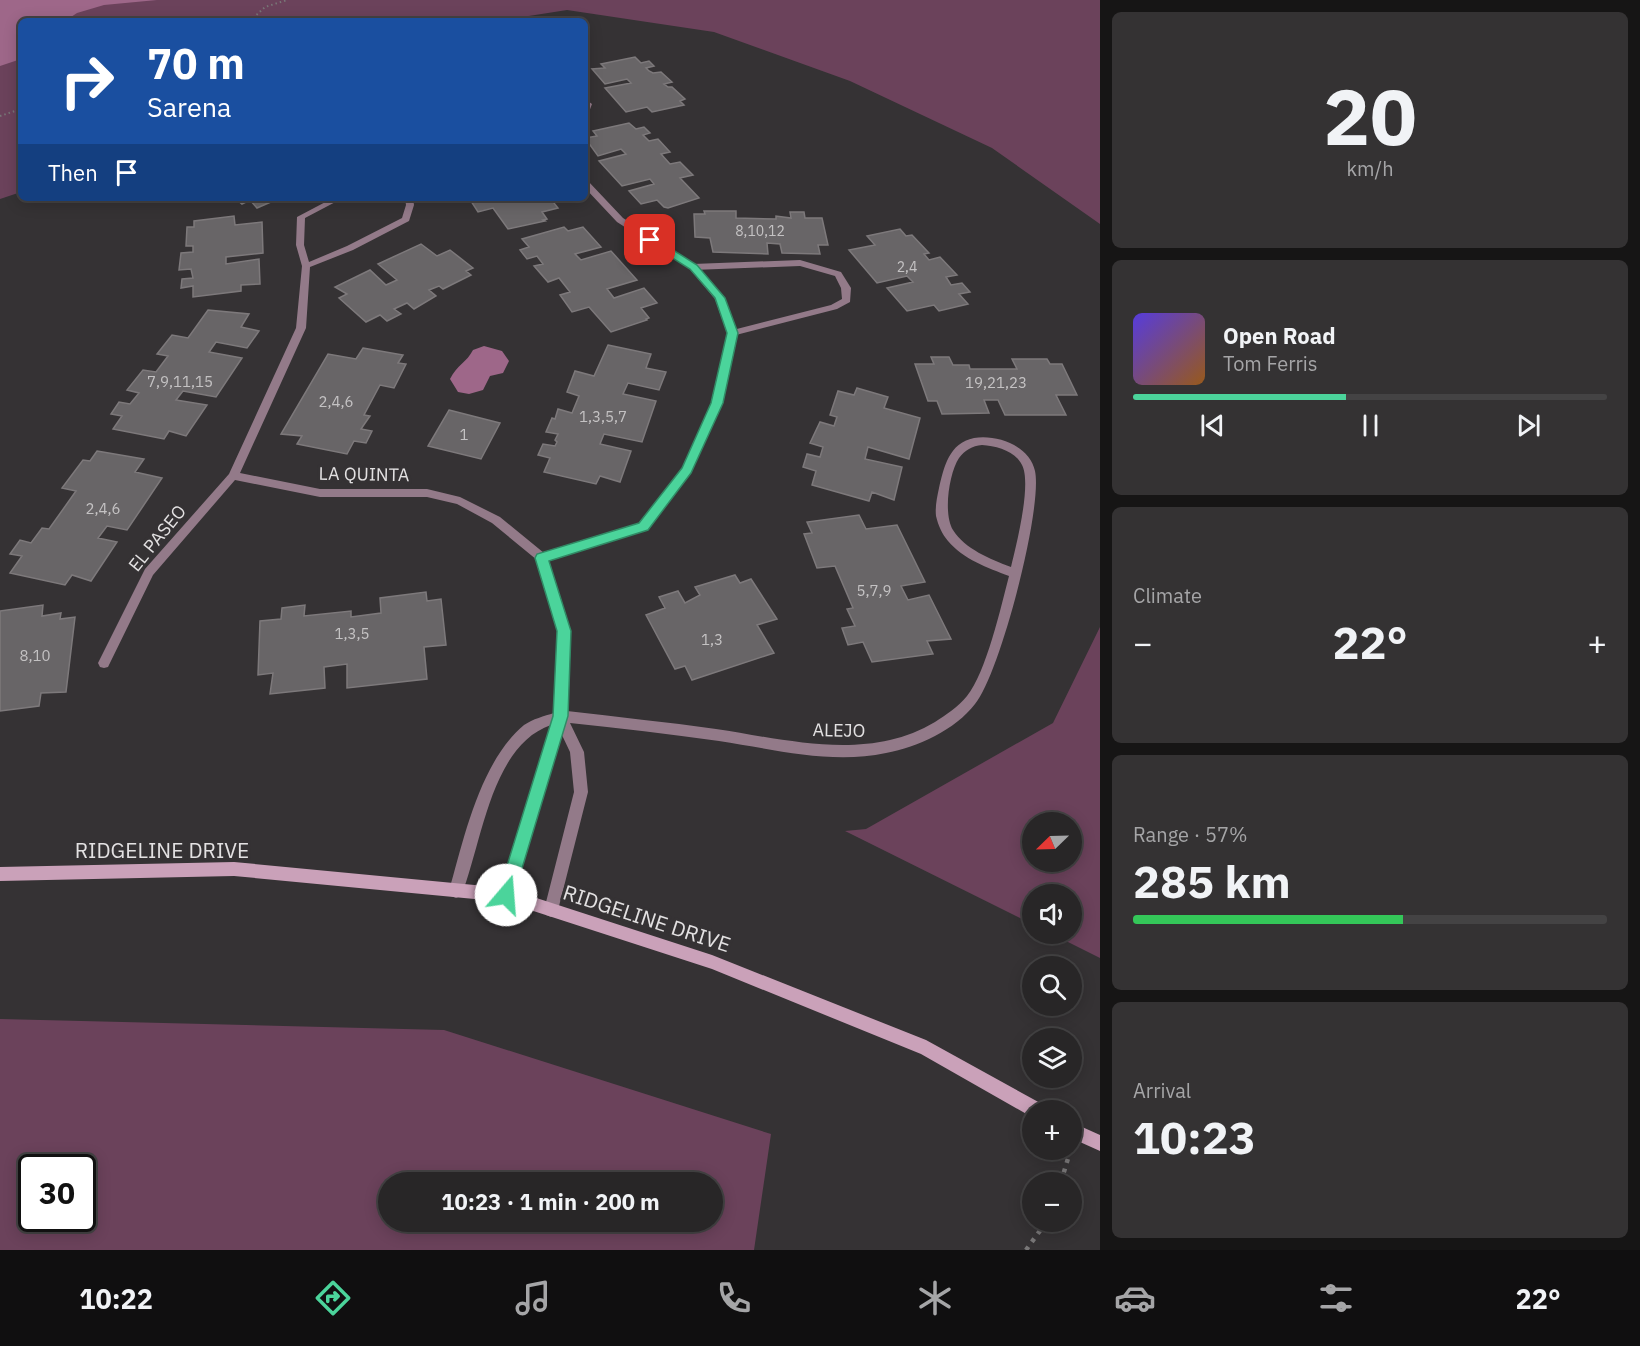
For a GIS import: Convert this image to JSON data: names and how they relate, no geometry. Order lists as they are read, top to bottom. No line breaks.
{"streets":{"street":["LA QUINTA","EL PASEO","ALEJO","RIDGELINE DRIVE"]},"crossings":[["LA QUINTA","EL PASEO"]],"house_numbers":["8,10,12","2,4","7,9,11,15","19,21,23","2,4,6","1,3,5,7","1","2,4,6","5,7,9","1,3,5","1,3","8,10"],"north":"bottom left","page":{"tile":[["20","km/h"],"Climate",["Range · 57%","285 km"],["Arrival","10:23"]],"turn":["70 m","Sarena"],"then":"Then","song":["Open Road","Tom Ferris"],"heat":["−","22°","+"],"map_buttons":["+","−"],"limit":"30","trip":"10:23 · 1 min · 200 m","tabs":["10:22","22°"]}}
